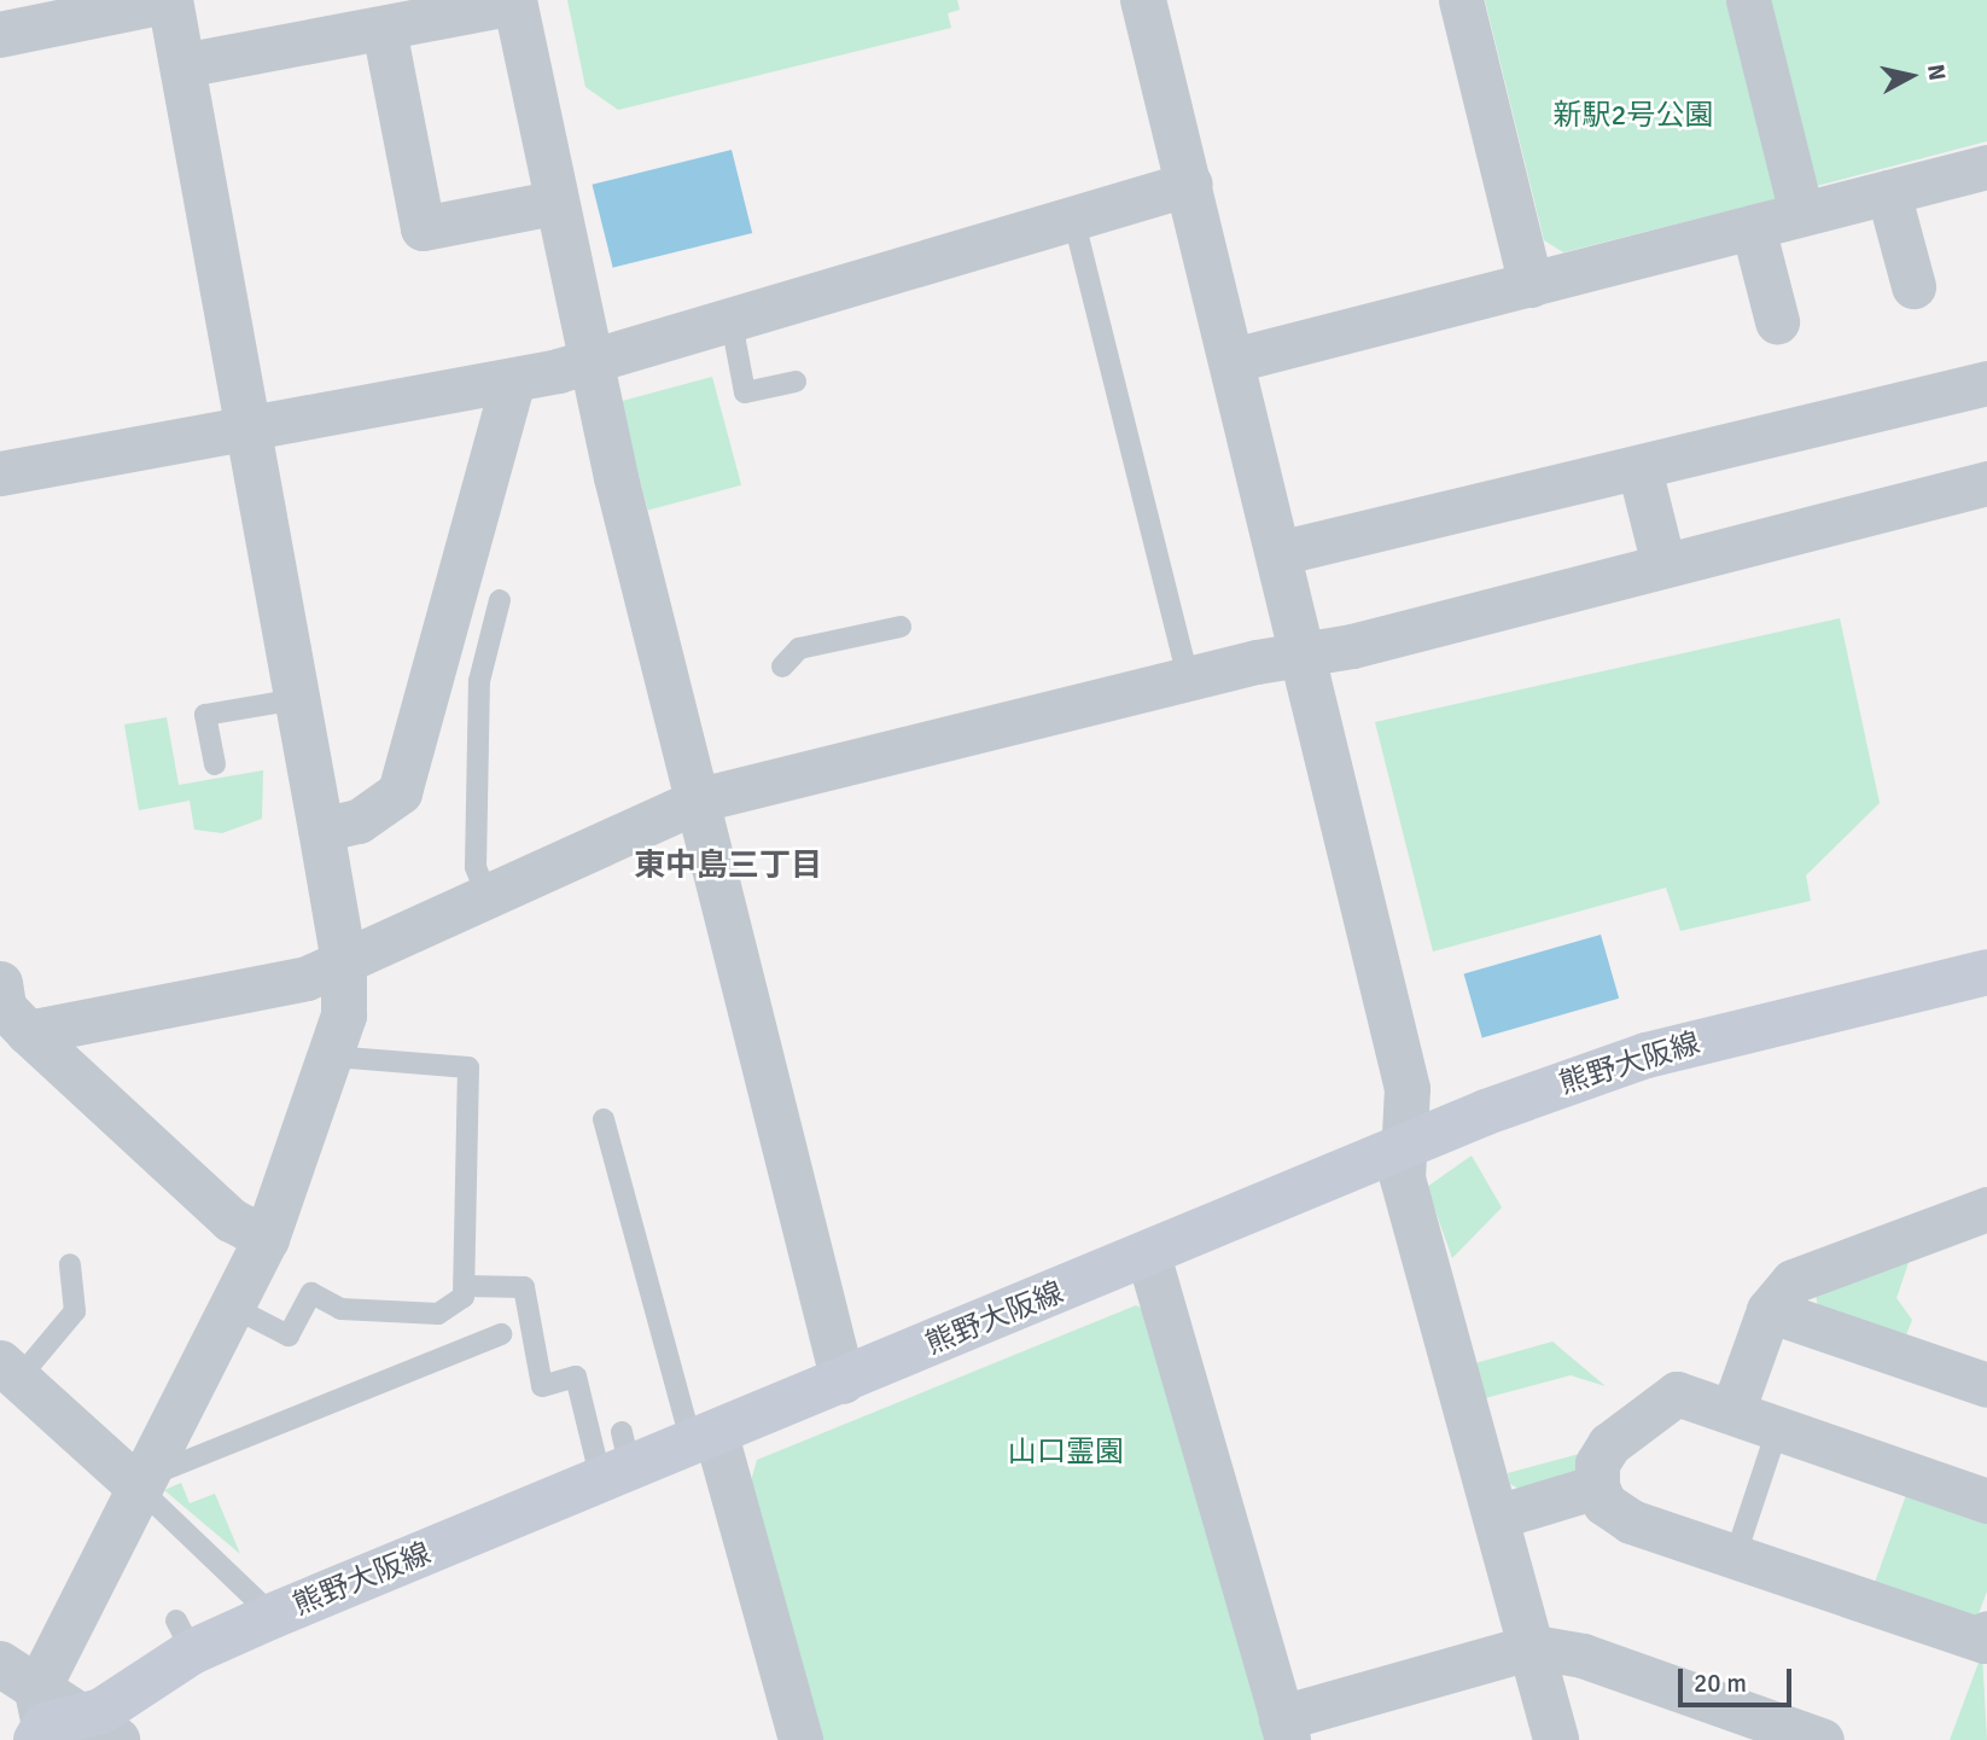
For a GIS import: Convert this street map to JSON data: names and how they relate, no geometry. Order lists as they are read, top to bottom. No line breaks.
{"streets":{"main road":["熊野大阪線"]},"districts":["東中島三丁目"],"parks":["新駅2号公園","山口霊園"],"scale_bar":"20 m","north":"right"}
